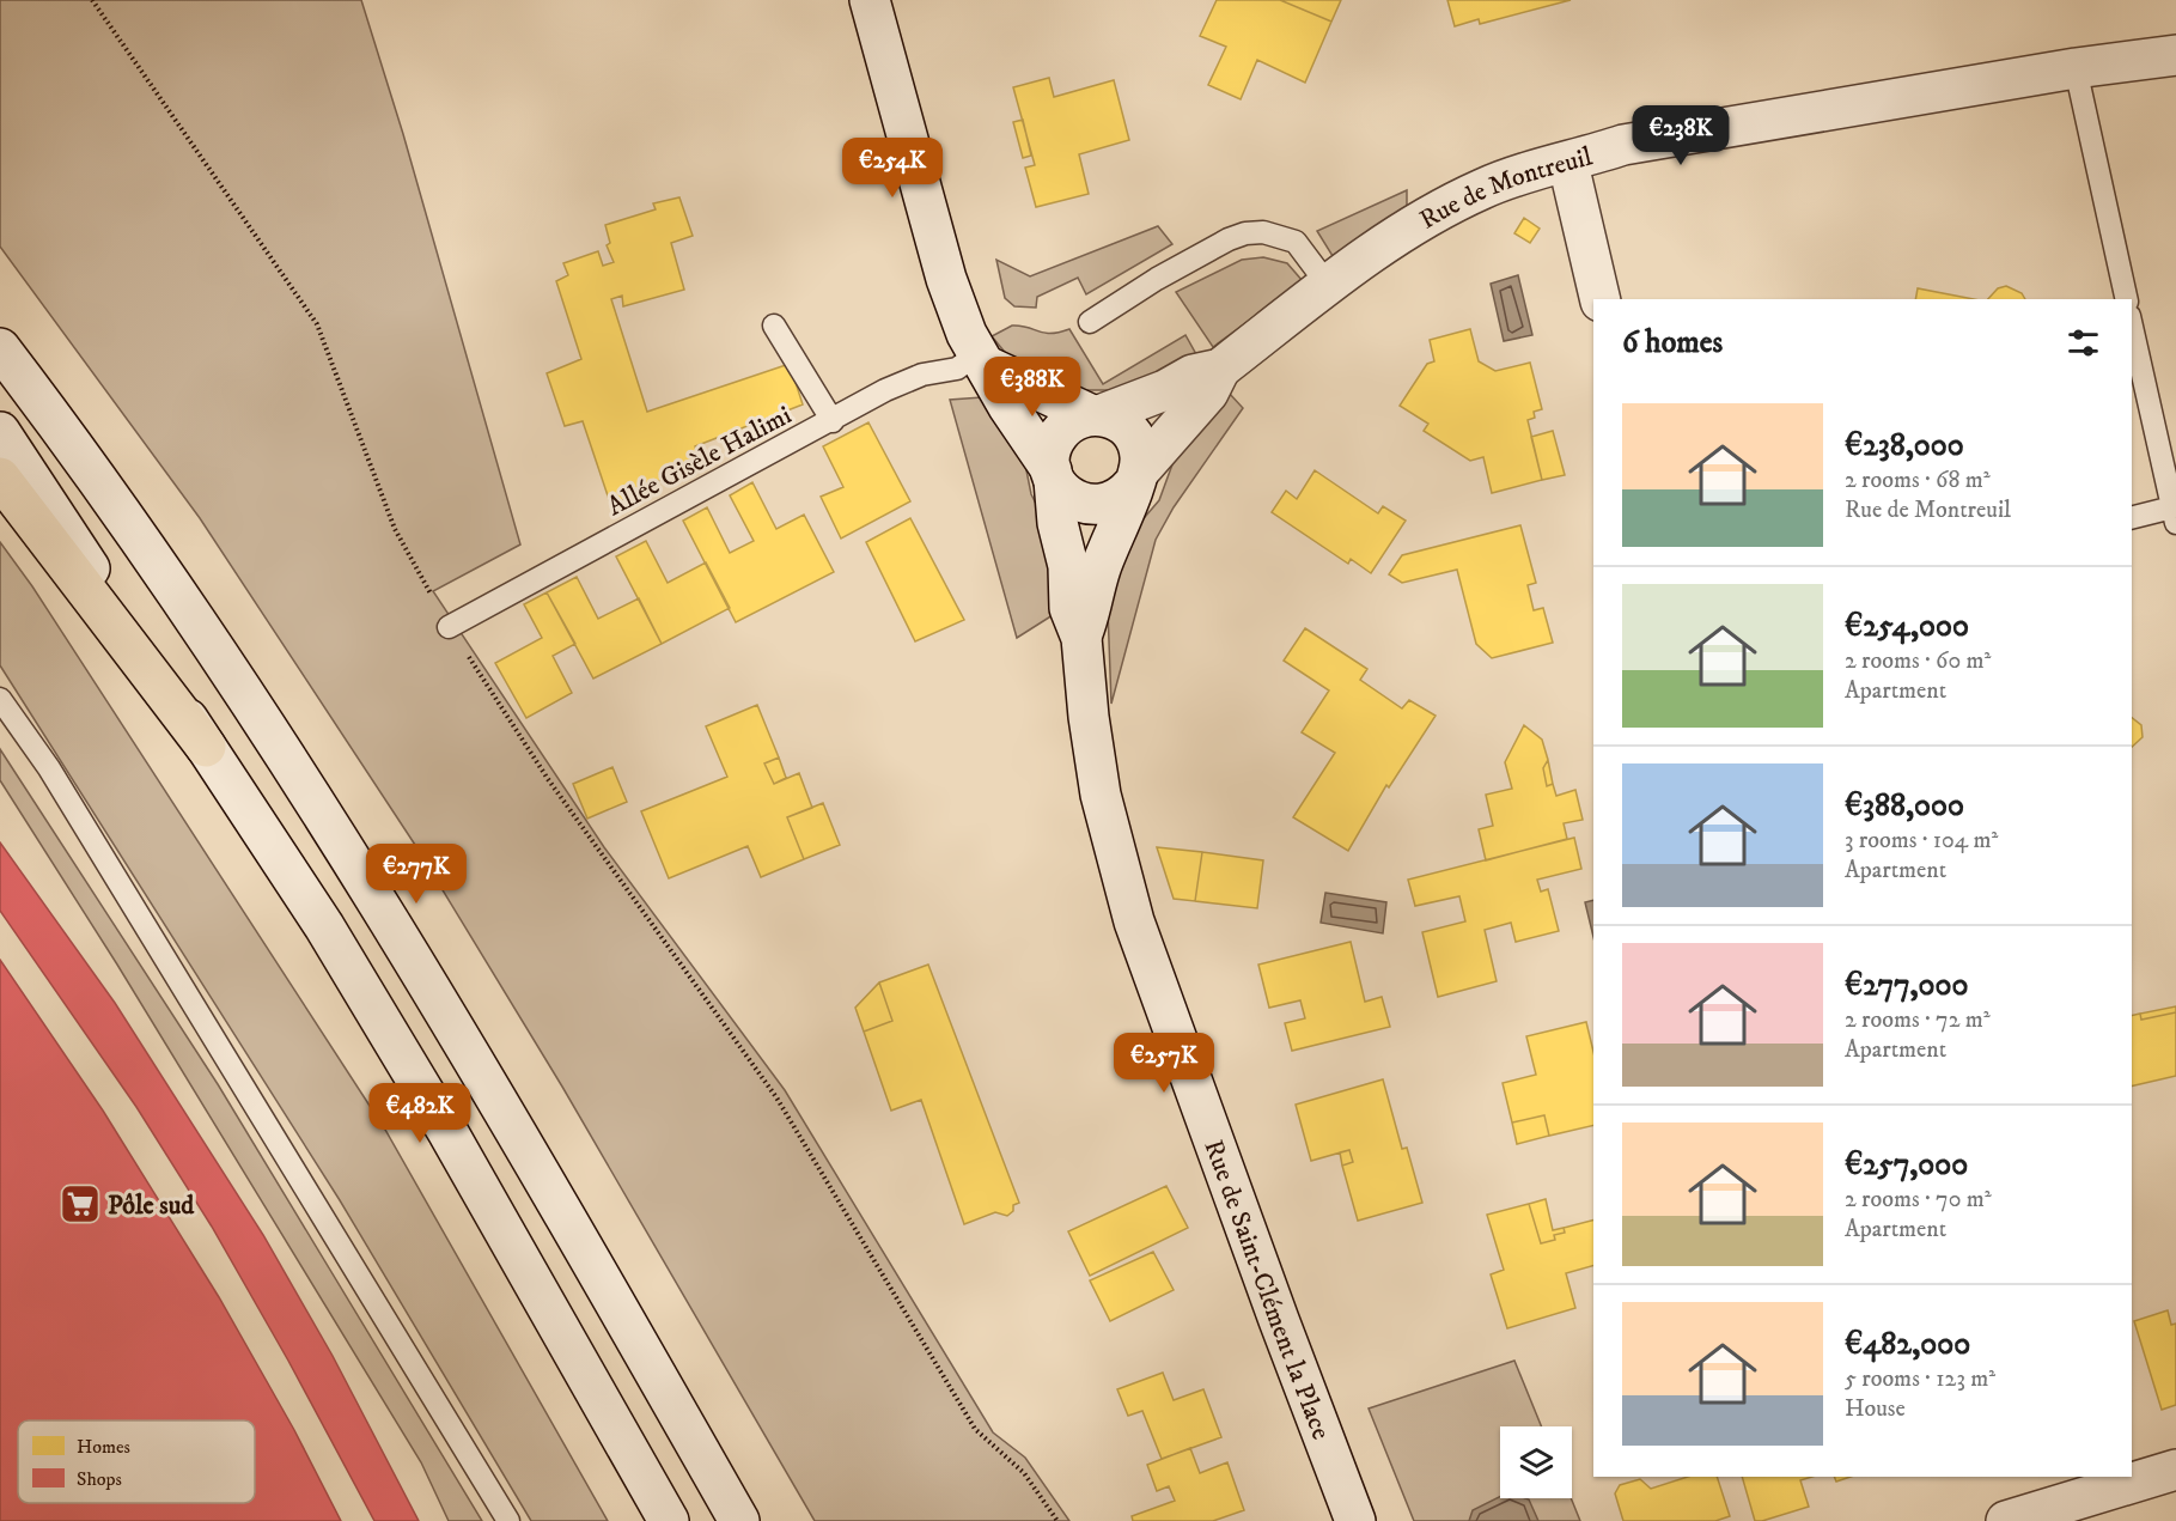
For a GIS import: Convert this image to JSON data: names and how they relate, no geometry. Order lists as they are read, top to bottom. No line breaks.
{"streets":{"street":["Rue de Montreuil","Rue de Saint-Clément la Place"],"lane":["Allée Gisèle Halimi"]},"crossings":[["Rue de Montreuil","Rue de Saint-Clément la Place"],["Allée Gisèle Halimi","Rue de Saint-Clément la Place"]],"places":{"supermarket":["Pôle sud"]},"legend":["Homes","Shops"],"page":{"price":["€238K","€254K","€388K","€277K","€257K","€482K"],"heading":"6 homes","list":[{"name":"€238,000","note":"2 rooms · 68 m² · Rue de Montreuil"},{"name":"€254,000","note":"2 rooms · 60 m² · Apartment"},{"name":"€388,000","note":"3 rooms · 104 m² · Apartment"},{"name":"€277,000","note":"2 rooms · 72 m² · Apartment"},{"name":"€257,000","note":"2 rooms · 70 m² · Apartment"},{"name":"€482,000","note":"5 rooms · 123 m² · House"}]}}
